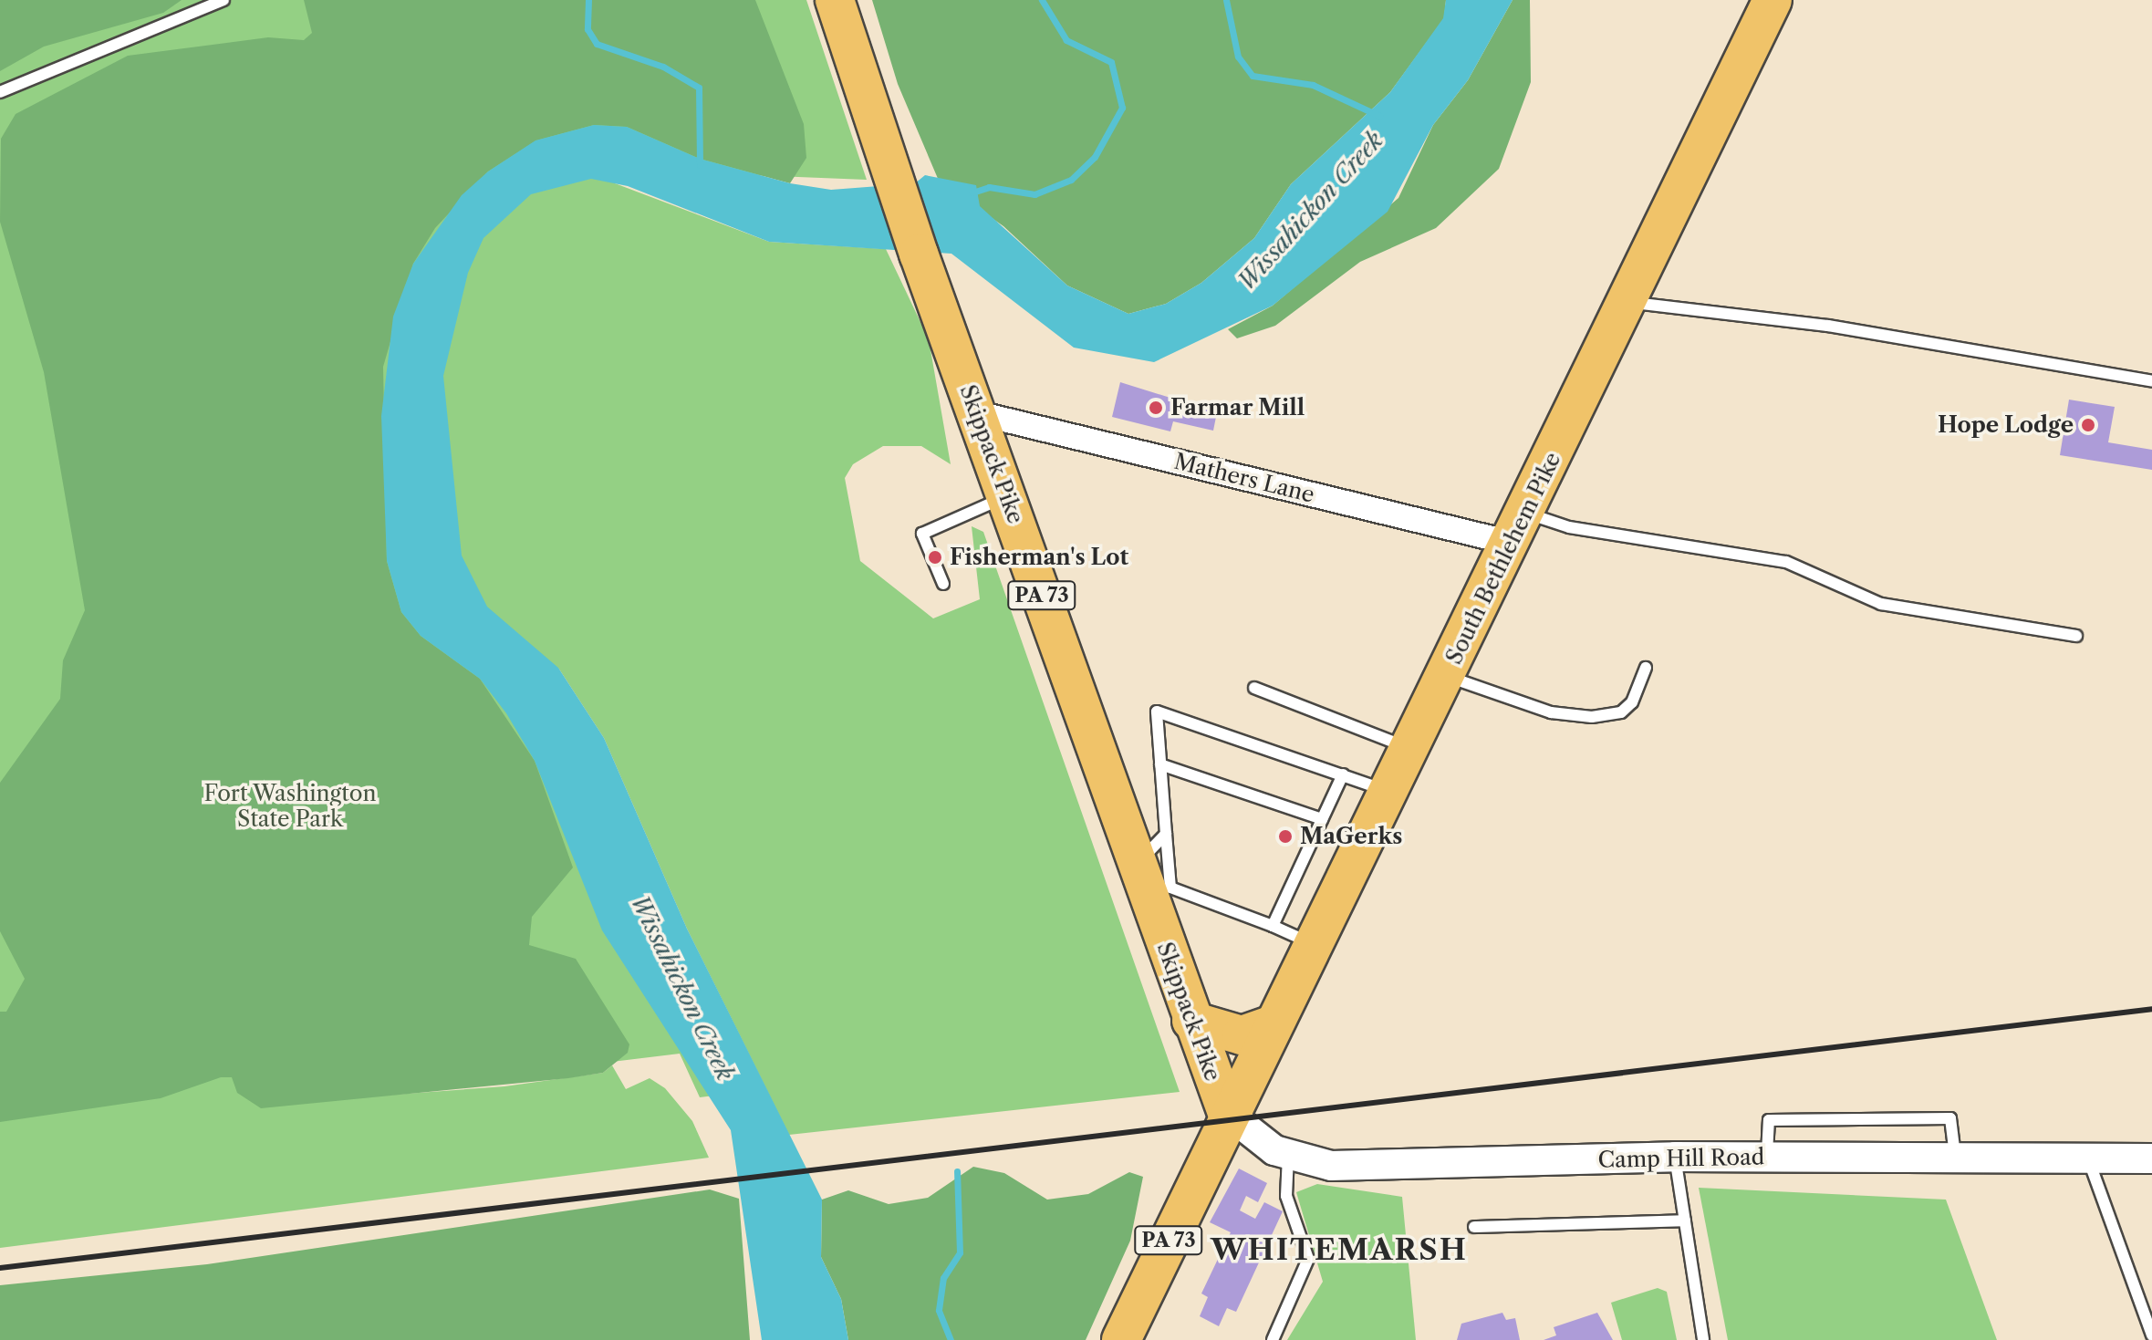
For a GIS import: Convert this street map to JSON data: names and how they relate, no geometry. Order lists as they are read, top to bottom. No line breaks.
{"streets":{"main road":["Skippack Pike","South Bethlehem Pike","PA 73"],"street":["Mathers Lane","Camp Hill Road"]},"crossings":[["Skippack Pike","Mathers Lane"],["Skippack Pike","South Bethlehem Pike"],["Skippack Pike","PA 73"],["Skippack Pike","Camp Hill Road"],["Mathers Lane","South Bethlehem Pike"],["South Bethlehem Pike","PA 73"],["South Bethlehem Pike","Camp Hill Road"],["PA 73","Camp Hill Road"]],"districts":["WHITEMARSH"],"water":["Wissahickon Creek"],"parks":["Fort Washington State Park"],"places":["Farmar Mill","Hope Lodge","Fisherman's Lot","MaGerks"]}
